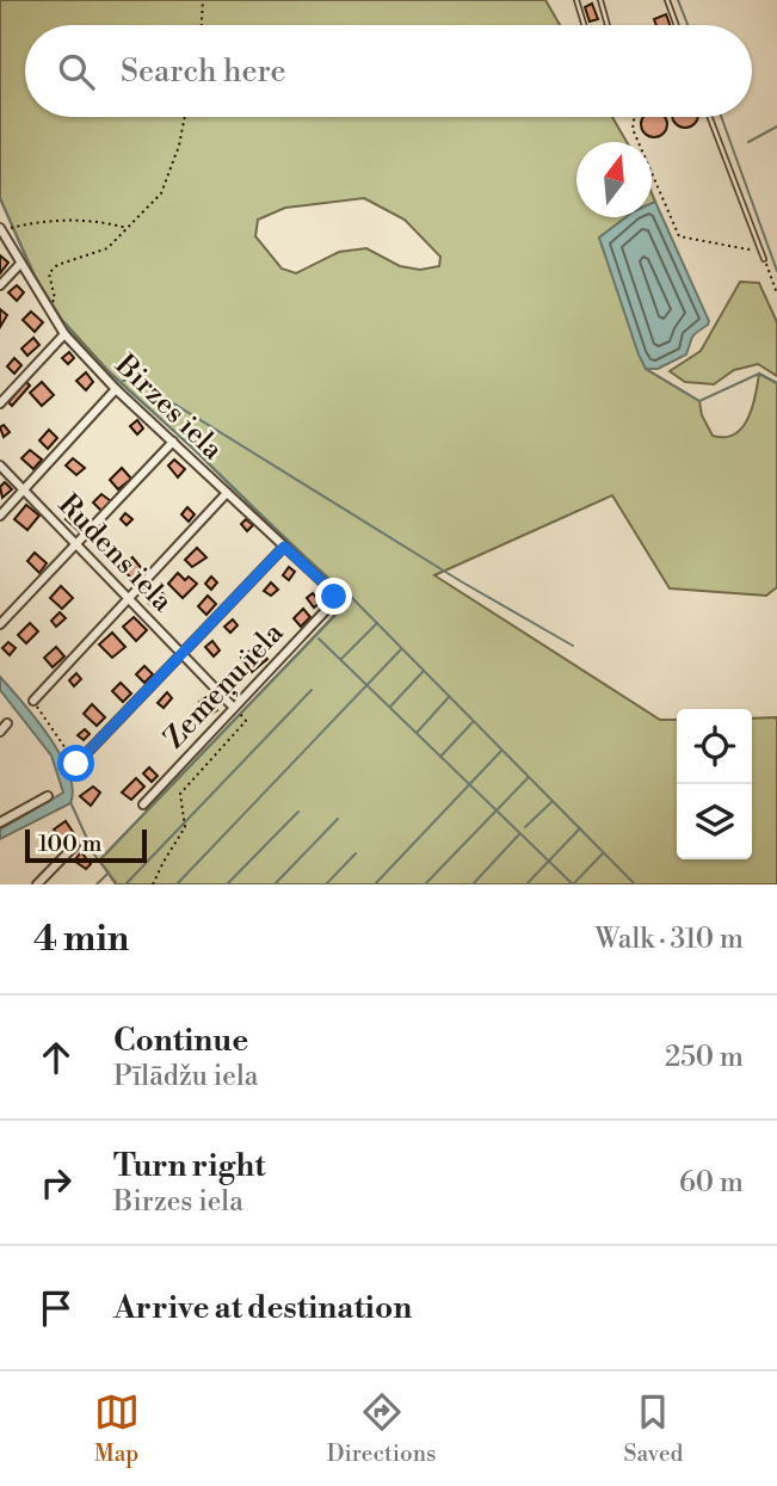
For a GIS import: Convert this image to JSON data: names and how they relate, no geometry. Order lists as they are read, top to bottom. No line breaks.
{"streets":{"street":["Birzes iela","Rudens iela","Zemeņu iela"]},"crossings":[["Birzes iela","Zemeņu iela"],["Rudens iela","Zemeņu iela"]],"scale_bar":"100 m","north":"top","page":{"search":"Search here","scale":"100 m","heading":["4 min","Walk · 310 m"],"list":[["Continue","Pīlādžu iela","250 m"],["Turn right","Birzes iela","60 m"],"Arrive at destination"],"nav":["Map","Directions","Saved"]}}
